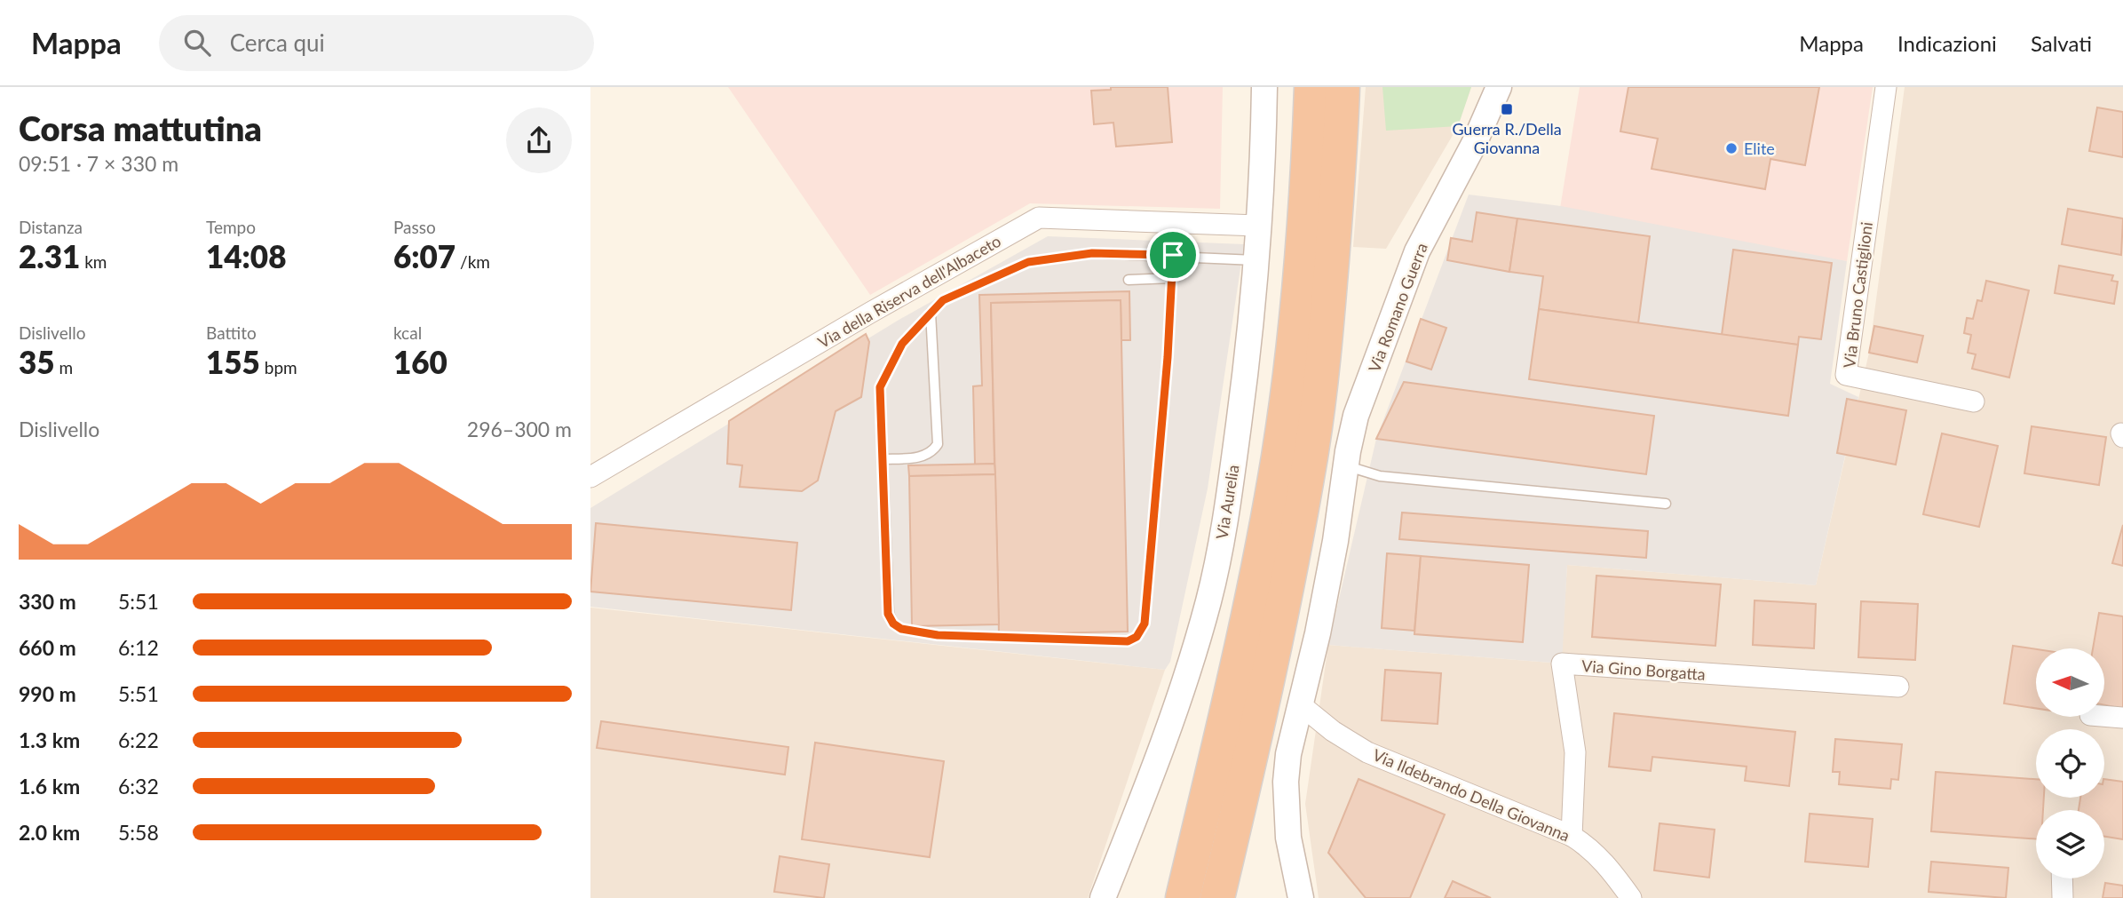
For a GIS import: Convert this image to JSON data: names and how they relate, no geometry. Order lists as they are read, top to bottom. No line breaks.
{"streets":{"street":["Via della Riserva dell'Albaceto","Via Bruno Castiglioni","Via Romano Guerra","Via Aurelia","Via Gino Borgatta","Via Ildebrando Della Giovanna"]},"crossings":[["Via della Riserva dell'Albaceto","Via Aurelia"],["Via Romano Guerra","Via Ildebrando Della Giovanna"],["Via Gino Borgatta","Via Ildebrando Della Giovanna"]],"places":{"transit":["Guerra R./Della Giovanna"],"other":["Elite"]},"north":"left","page":{"header":"Mappa","search":"Cerca qui","nav":["Mappa","Indicazioni","Salvati"],"heading":["Corsa mattutina","09:51 · 7 × 330 m"],"stats":[["Distanza","2.31 km"],["Tempo","14:08"],["Passo","6:07 /km"],["Dislivello","35 m"],["Battito","155 bpm"],["kcal","160"]],"chart":["Dislivello","296–300 m"],"list":[{"name":"330 m","note":"5:51"},{"name":"660 m","note":"6:12"},{"name":"990 m","note":"5:51"},{"name":"1.3 km","note":"6:22"},{"name":"1.6 km","note":"6:32"},{"name":"2.0 km","note":"5:58"}]}}
